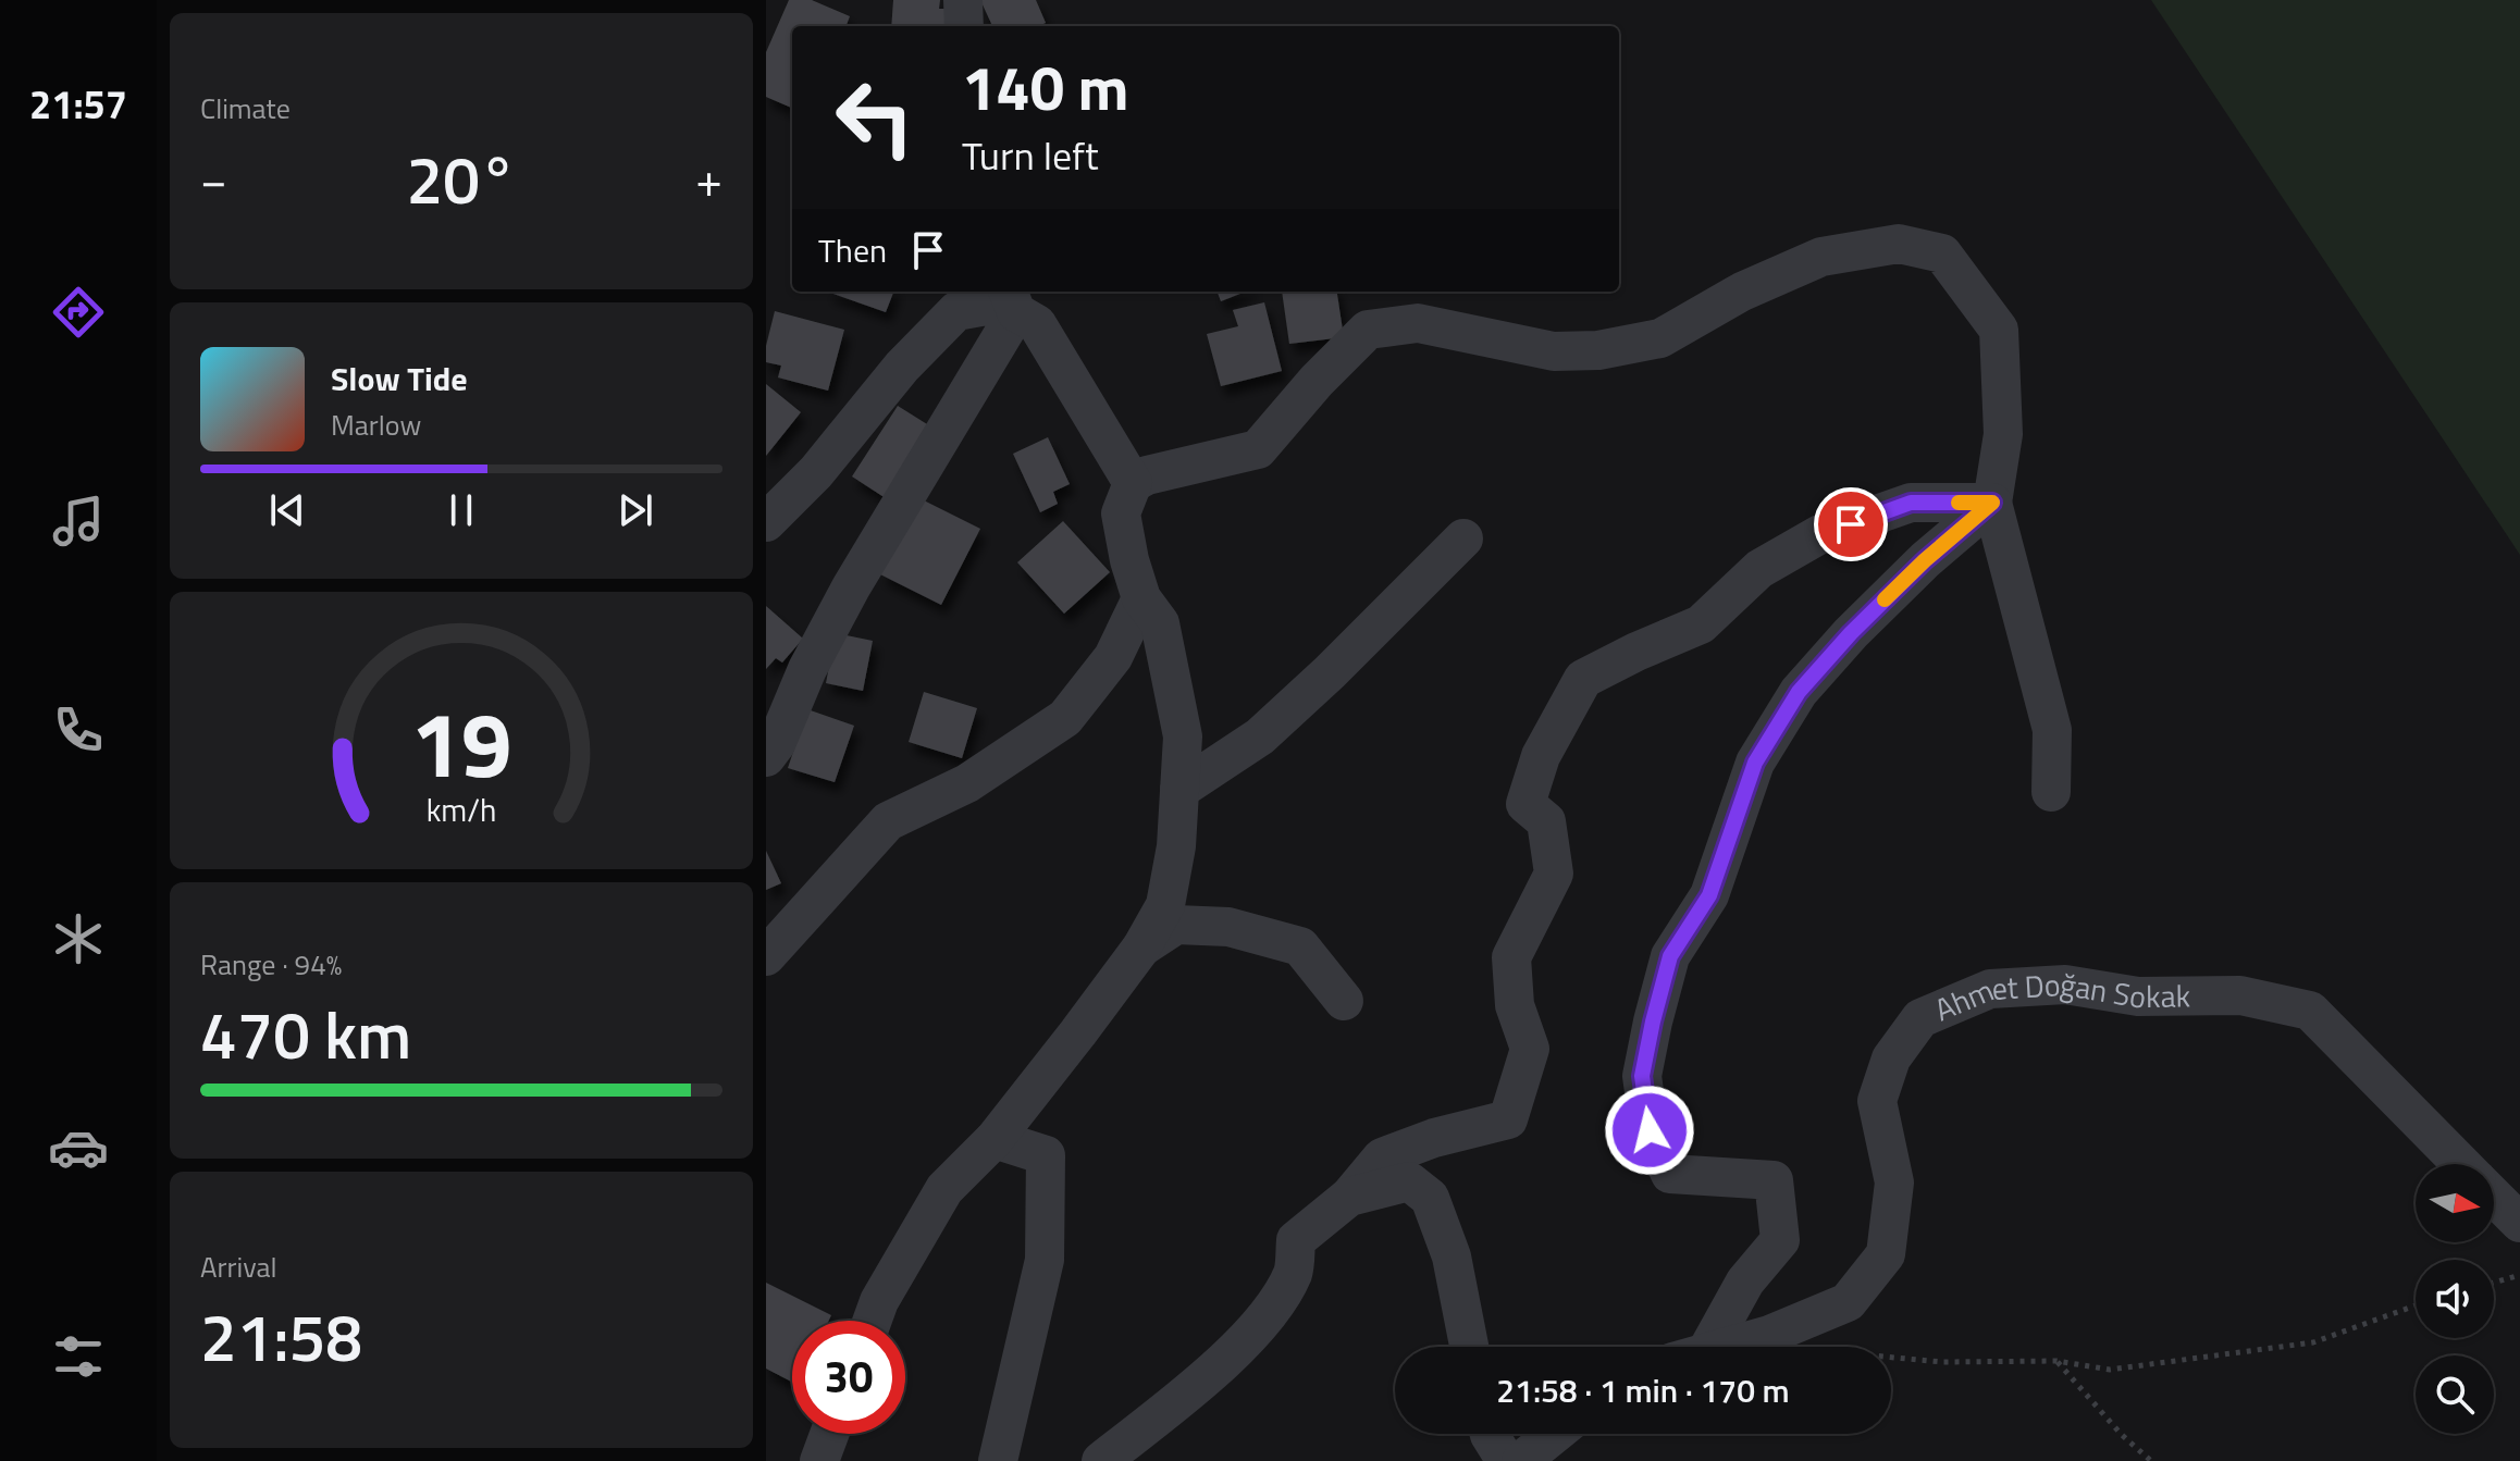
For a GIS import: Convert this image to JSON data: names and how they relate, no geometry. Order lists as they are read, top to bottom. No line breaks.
{"streets":{"street":["Ahmet Doğan Sokak"]},"north":"right","page":{"tabs":"21:57","tile":["Climate",["Range · 94%","470 km"],["Arrival","21:58"]],"turn":["140 m","Turn left"],"heat":["−","20°","+"],"then":"Then","song":["Slow Tide","Marlow"],"limit":"30","trip":"21:58 · 1 min · 170 m","gauge":["19","km/h"]}}
